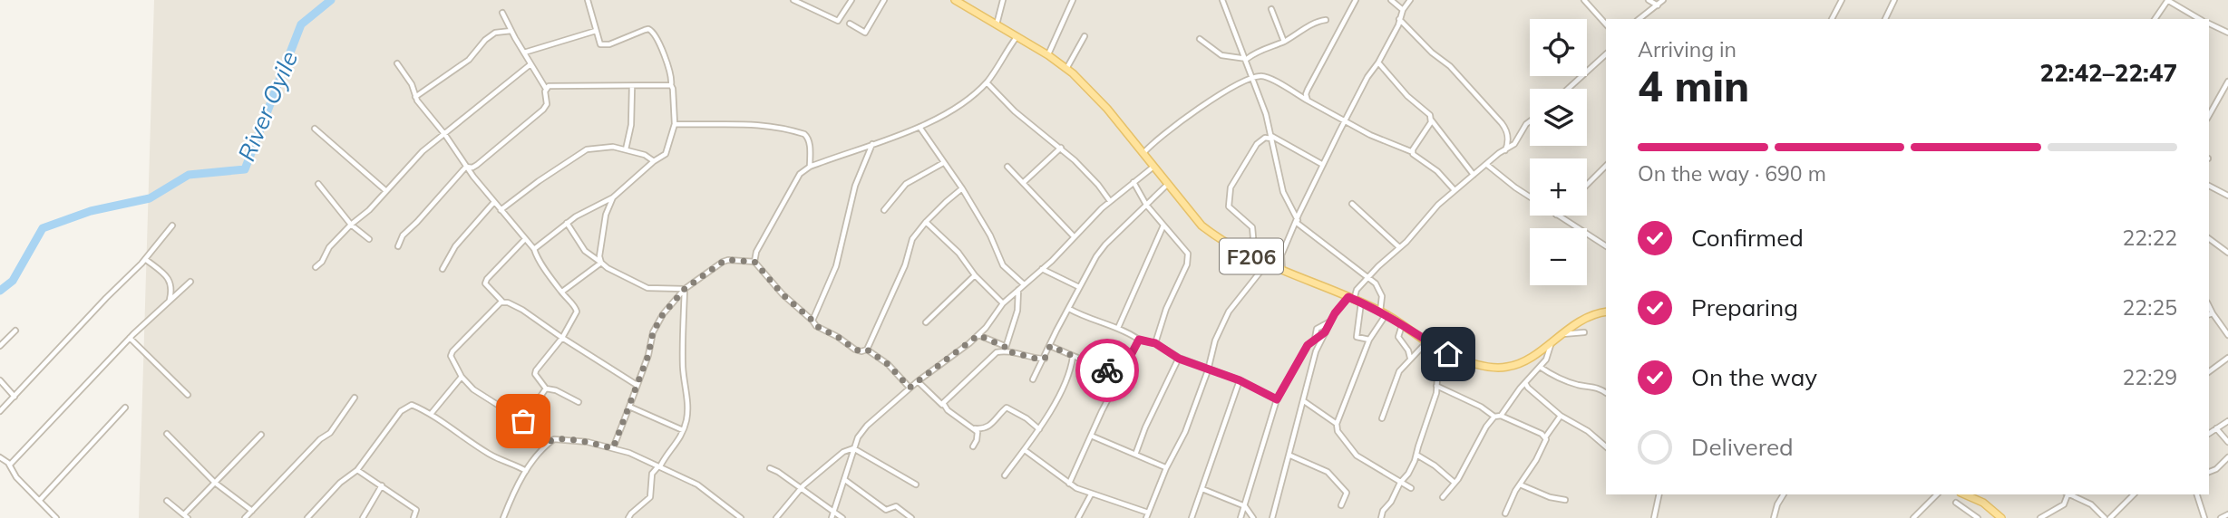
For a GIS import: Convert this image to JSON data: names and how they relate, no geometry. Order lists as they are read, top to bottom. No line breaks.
{"streets":{"main road":["F206"]},"water":["River Oyile"],"page":{"map_buttons":["+","−"],"heading":["4 min","Arriving in","22:42–22:47"],"bar":"On the way · 690 m","list":[["Confirmed","22:22"],["Preparing","22:25"],["On the way","22:29"],"Delivered"]}}
